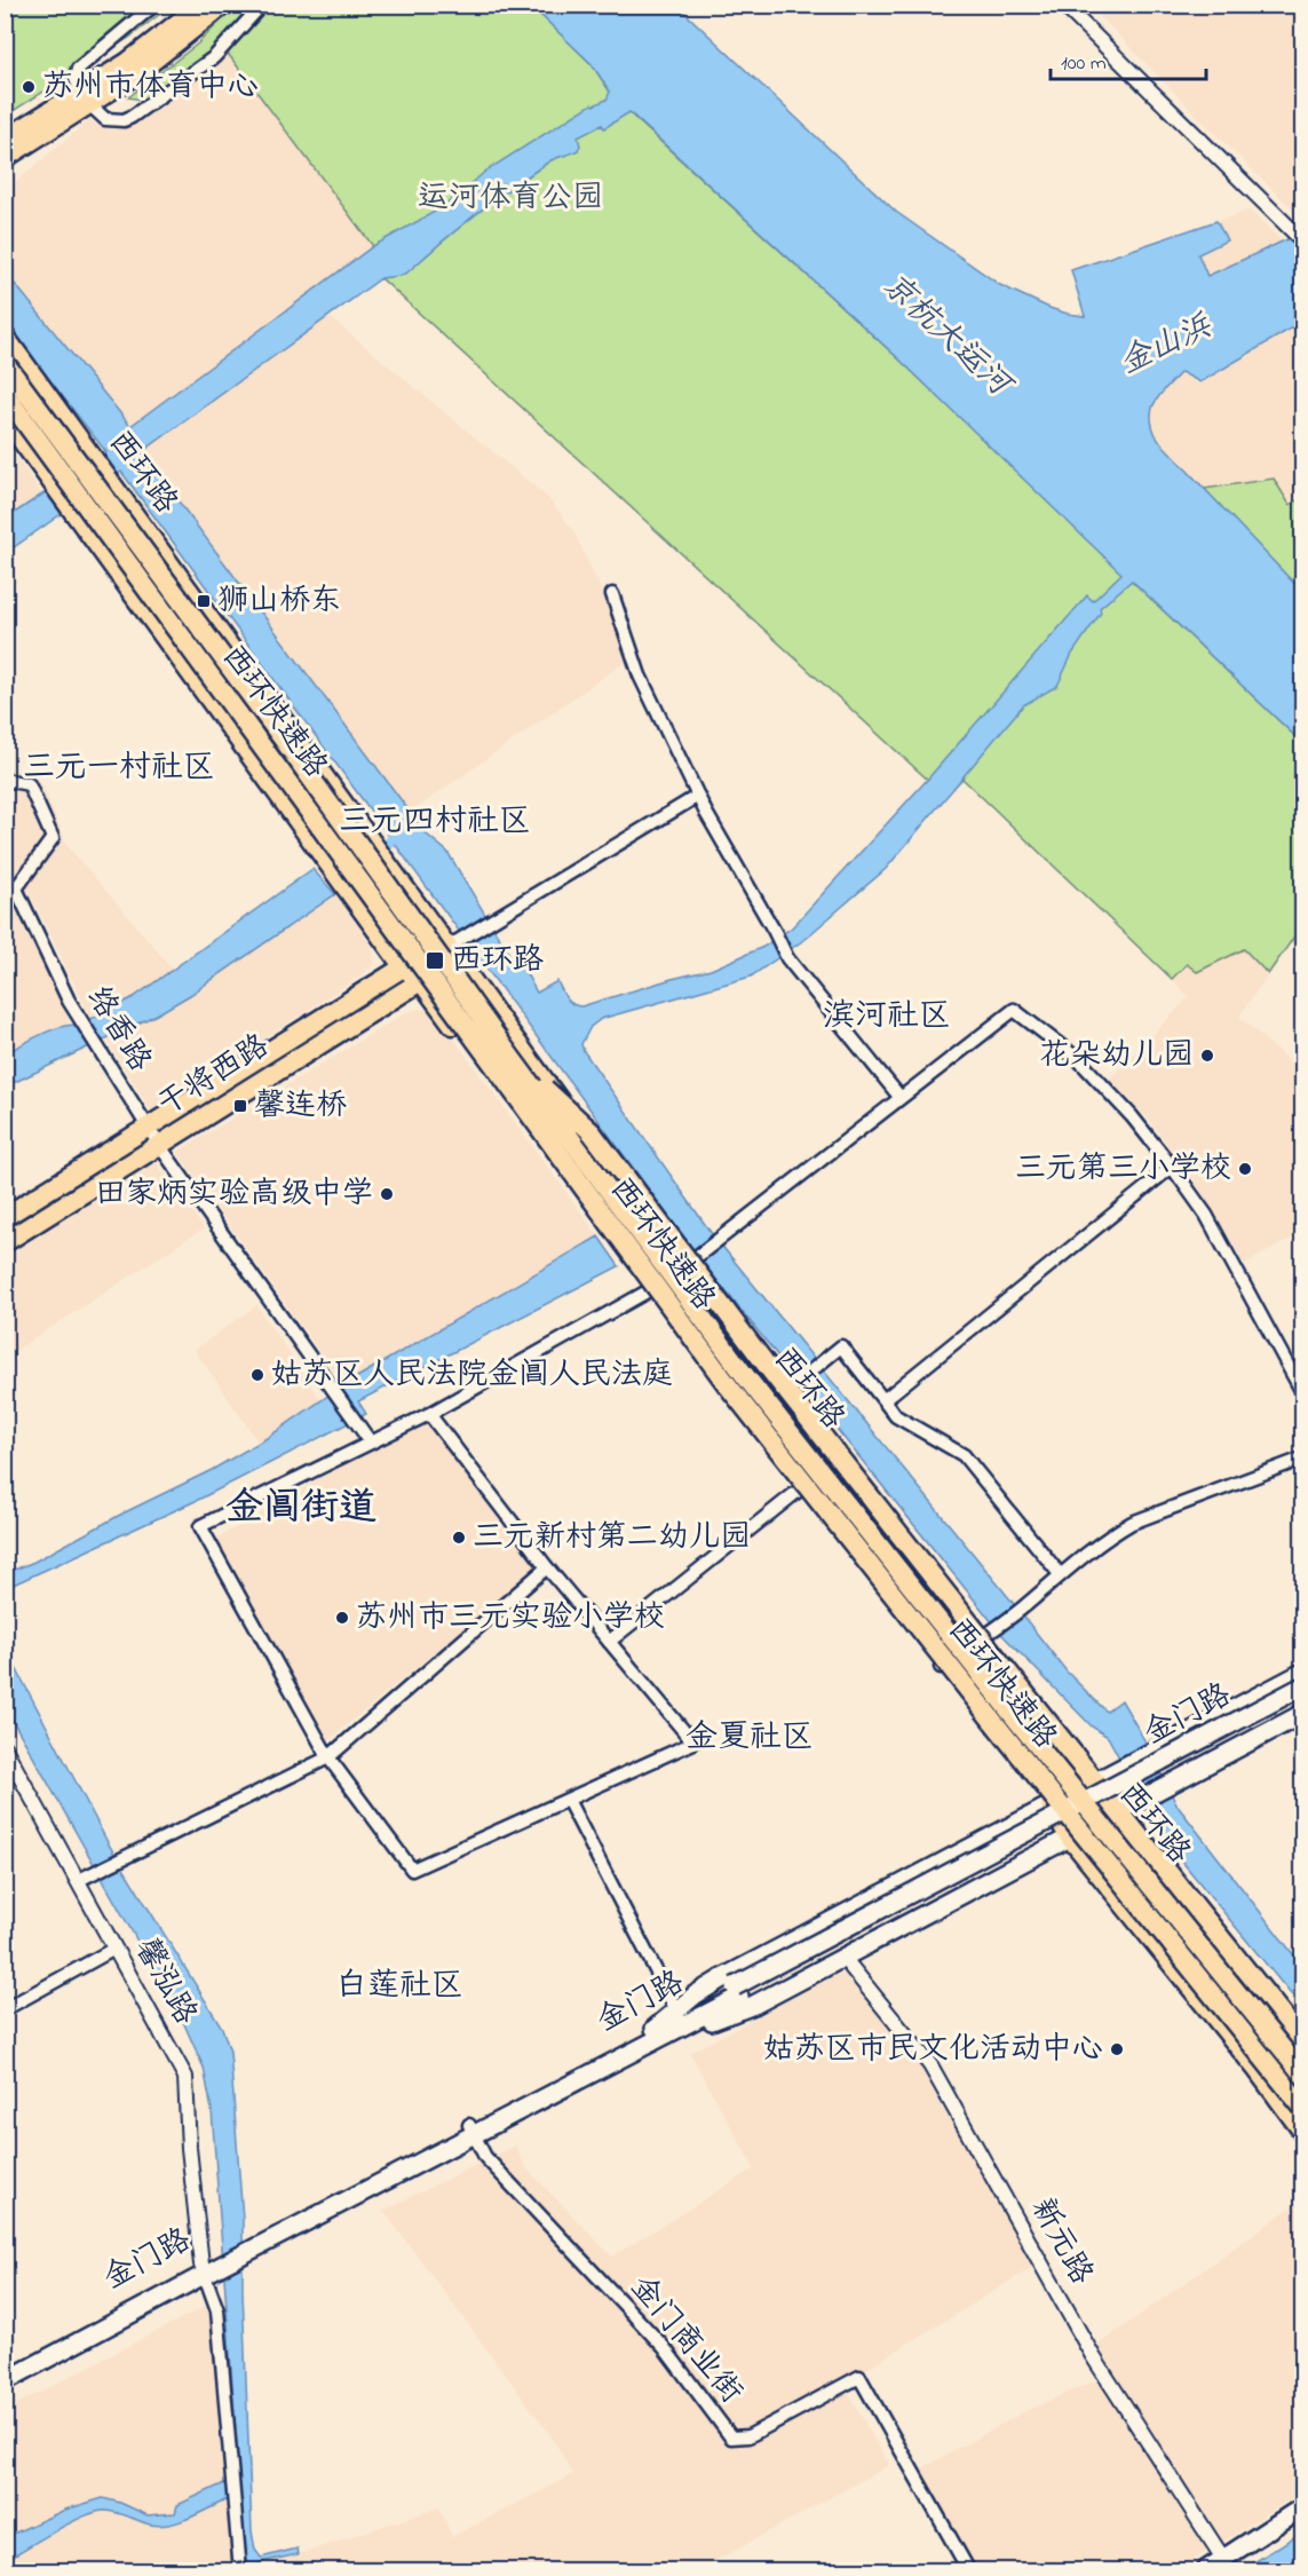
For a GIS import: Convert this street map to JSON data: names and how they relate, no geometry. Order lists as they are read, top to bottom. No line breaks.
{"streets":{"main road":["西环路","西环快速路","干将西路","金门路"],"street":["络香路","馨泓路","新元路","金门商业街"]},"crossings":[["西环路","干将西路"],["络香路","干将西路"],["金门路","馨泓路"],["金门路","金门商业街"]],"districts":["三元一村社区","三元四村社区","滨河社区","金阊街道","金夏社区","白莲社区"],"water":["京杭大运河","金山浜"],"parks":["运河体育公园"],"places":{"other":["苏州市体育中心","花朵幼儿园","三元第三小学校","田家炳实验高级中学","姑苏区人民法院金阊人民法庭","三元新村第二幼儿园","苏州市三元实验小学校","姑苏区市民文化活动中心"],"transit":["狮山桥东","西环路","馨连桥"]},"scale_bar":"100 m"}
